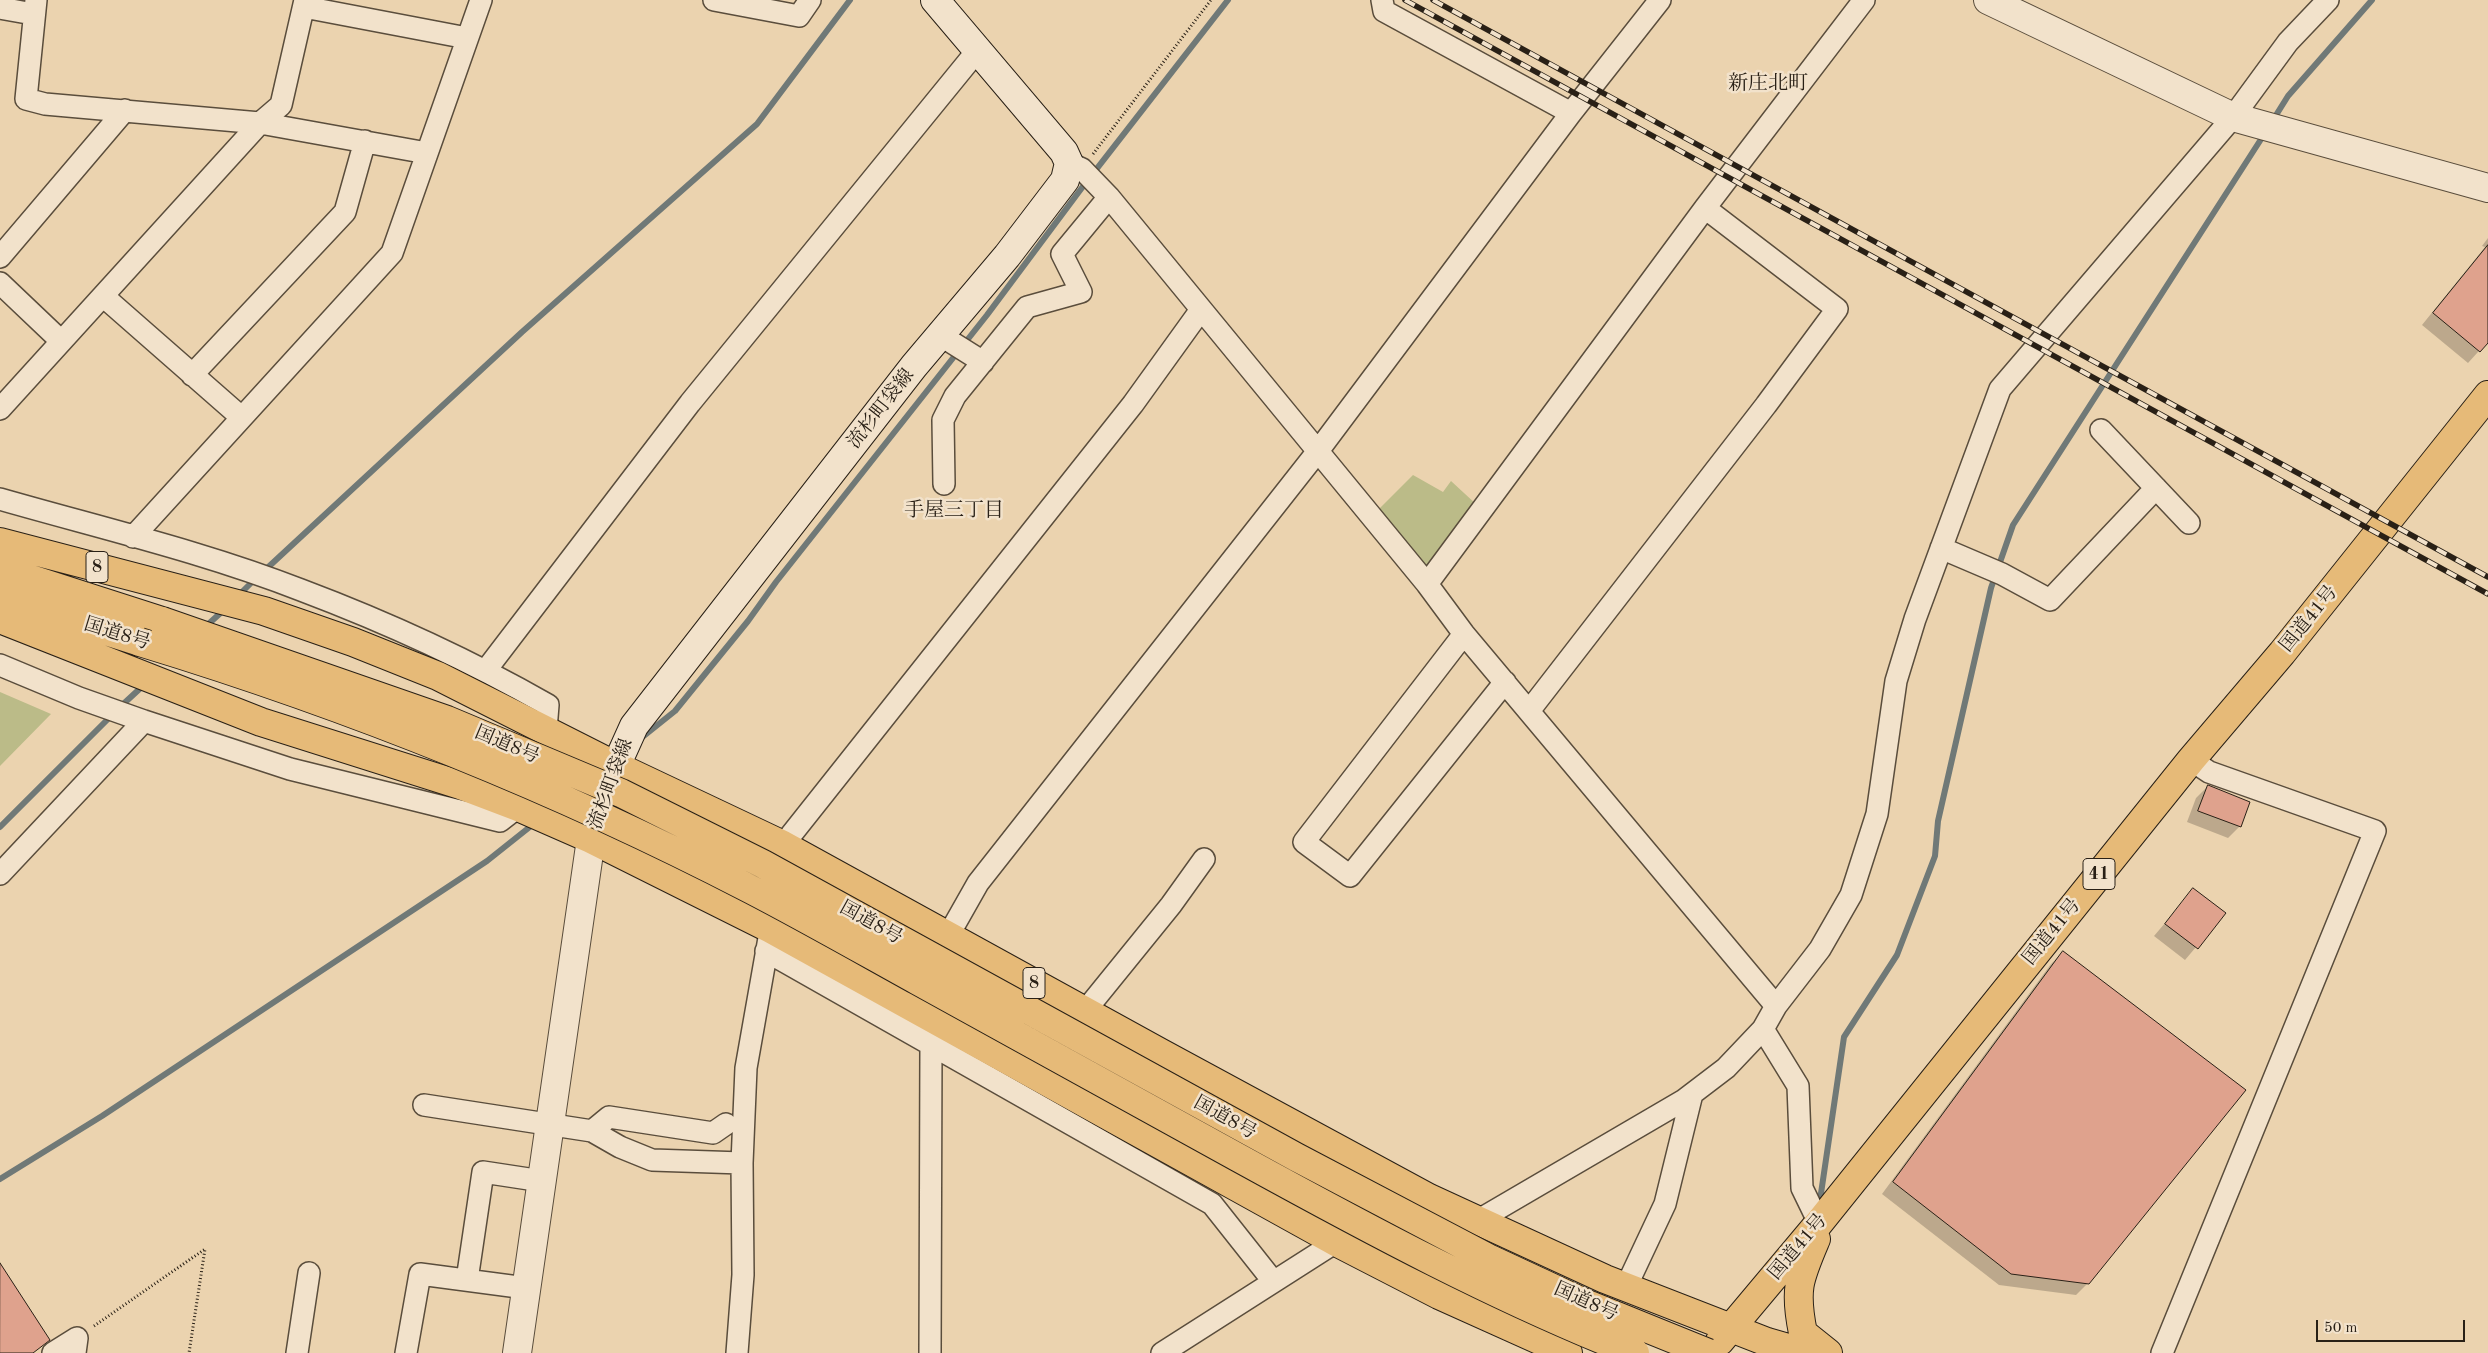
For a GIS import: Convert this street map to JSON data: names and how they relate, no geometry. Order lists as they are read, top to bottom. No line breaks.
{"streets":{"highway":["8","国道41号","国道8号","41"],"street":["流杉町袋線"]},"crossings":[["流杉町袋線","8"],["8","国道41号"],["国道41号","国道8号"]],"districts":["新庄北町","手屋三丁目"],"scale_bar":"50 m"}
